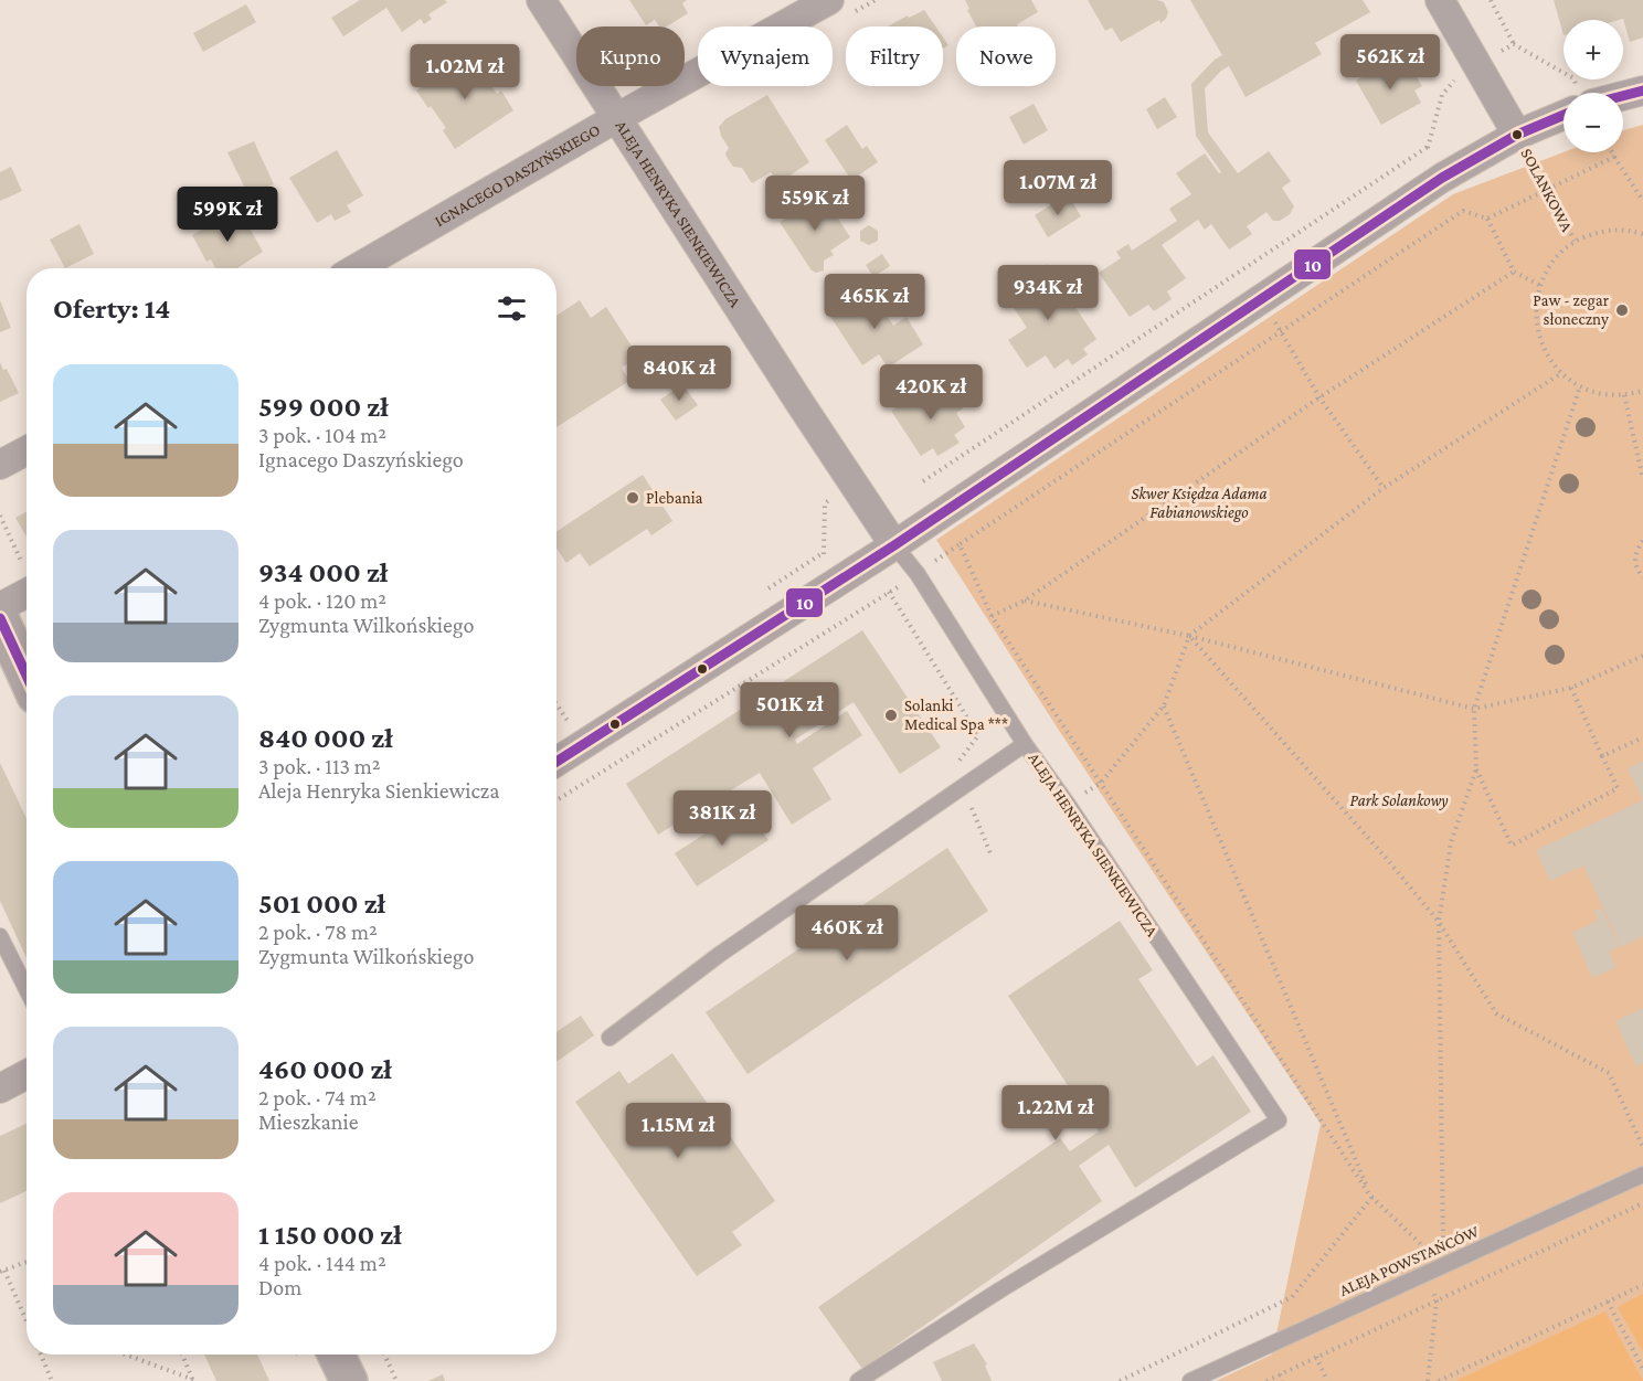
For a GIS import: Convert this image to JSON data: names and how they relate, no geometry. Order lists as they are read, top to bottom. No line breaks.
{"streets":{"street":["IGNACEGO DASZYŃSKIEGO","SOLANKOWA","ALEJA HENRYKA SIENKIEWICZA"],"lane":["ALEJA POWSTAŃCÓW"]},"crossings":[["IGNACEGO DASZYŃSKIEGO","ALEJA HENRYKA SIENKIEWICZA"]],"parks":["Skwer Księdza Adama Fabianowskiego","Park Solankowy"],"places":["Paw - zegar słoneczny","Plebania","Solanki Medical Spa ***"],"lines":["transit line 10"],"page":{"map_buttons":["+","−"],"chip":["Kupno","Wynajem","Filtry","Nowe"],"price":["562K zł","1.02M zł","1.07M zł","559K zł","599K zł","934K zł","465K zł","840K zł","420K zł","501K zł","381K zł","460K zł","1.22M zł","1.15M zł"],"heading":"Oferty: 14","list":[{"name":"599 000 zł","note":"3 pok. · 104 m² · Ignacego Daszyńskiego"},{"name":"934 000 zł","note":"4 pok. · 120 m² · Zygmunta Wilkońskiego"},{"name":"840 000 zł","note":"3 pok. · 113 m² · Aleja Henryka Sienkiewicza"},{"name":"501 000 zł","note":"2 pok. · 78 m² · Zygmunta Wilkońskiego"},{"name":"460 000 zł","note":"2 pok. · 74 m² · Mieszkanie"},{"name":"1 150 000 zł","note":"4 pok. · 144 m² · Dom"}]}}
